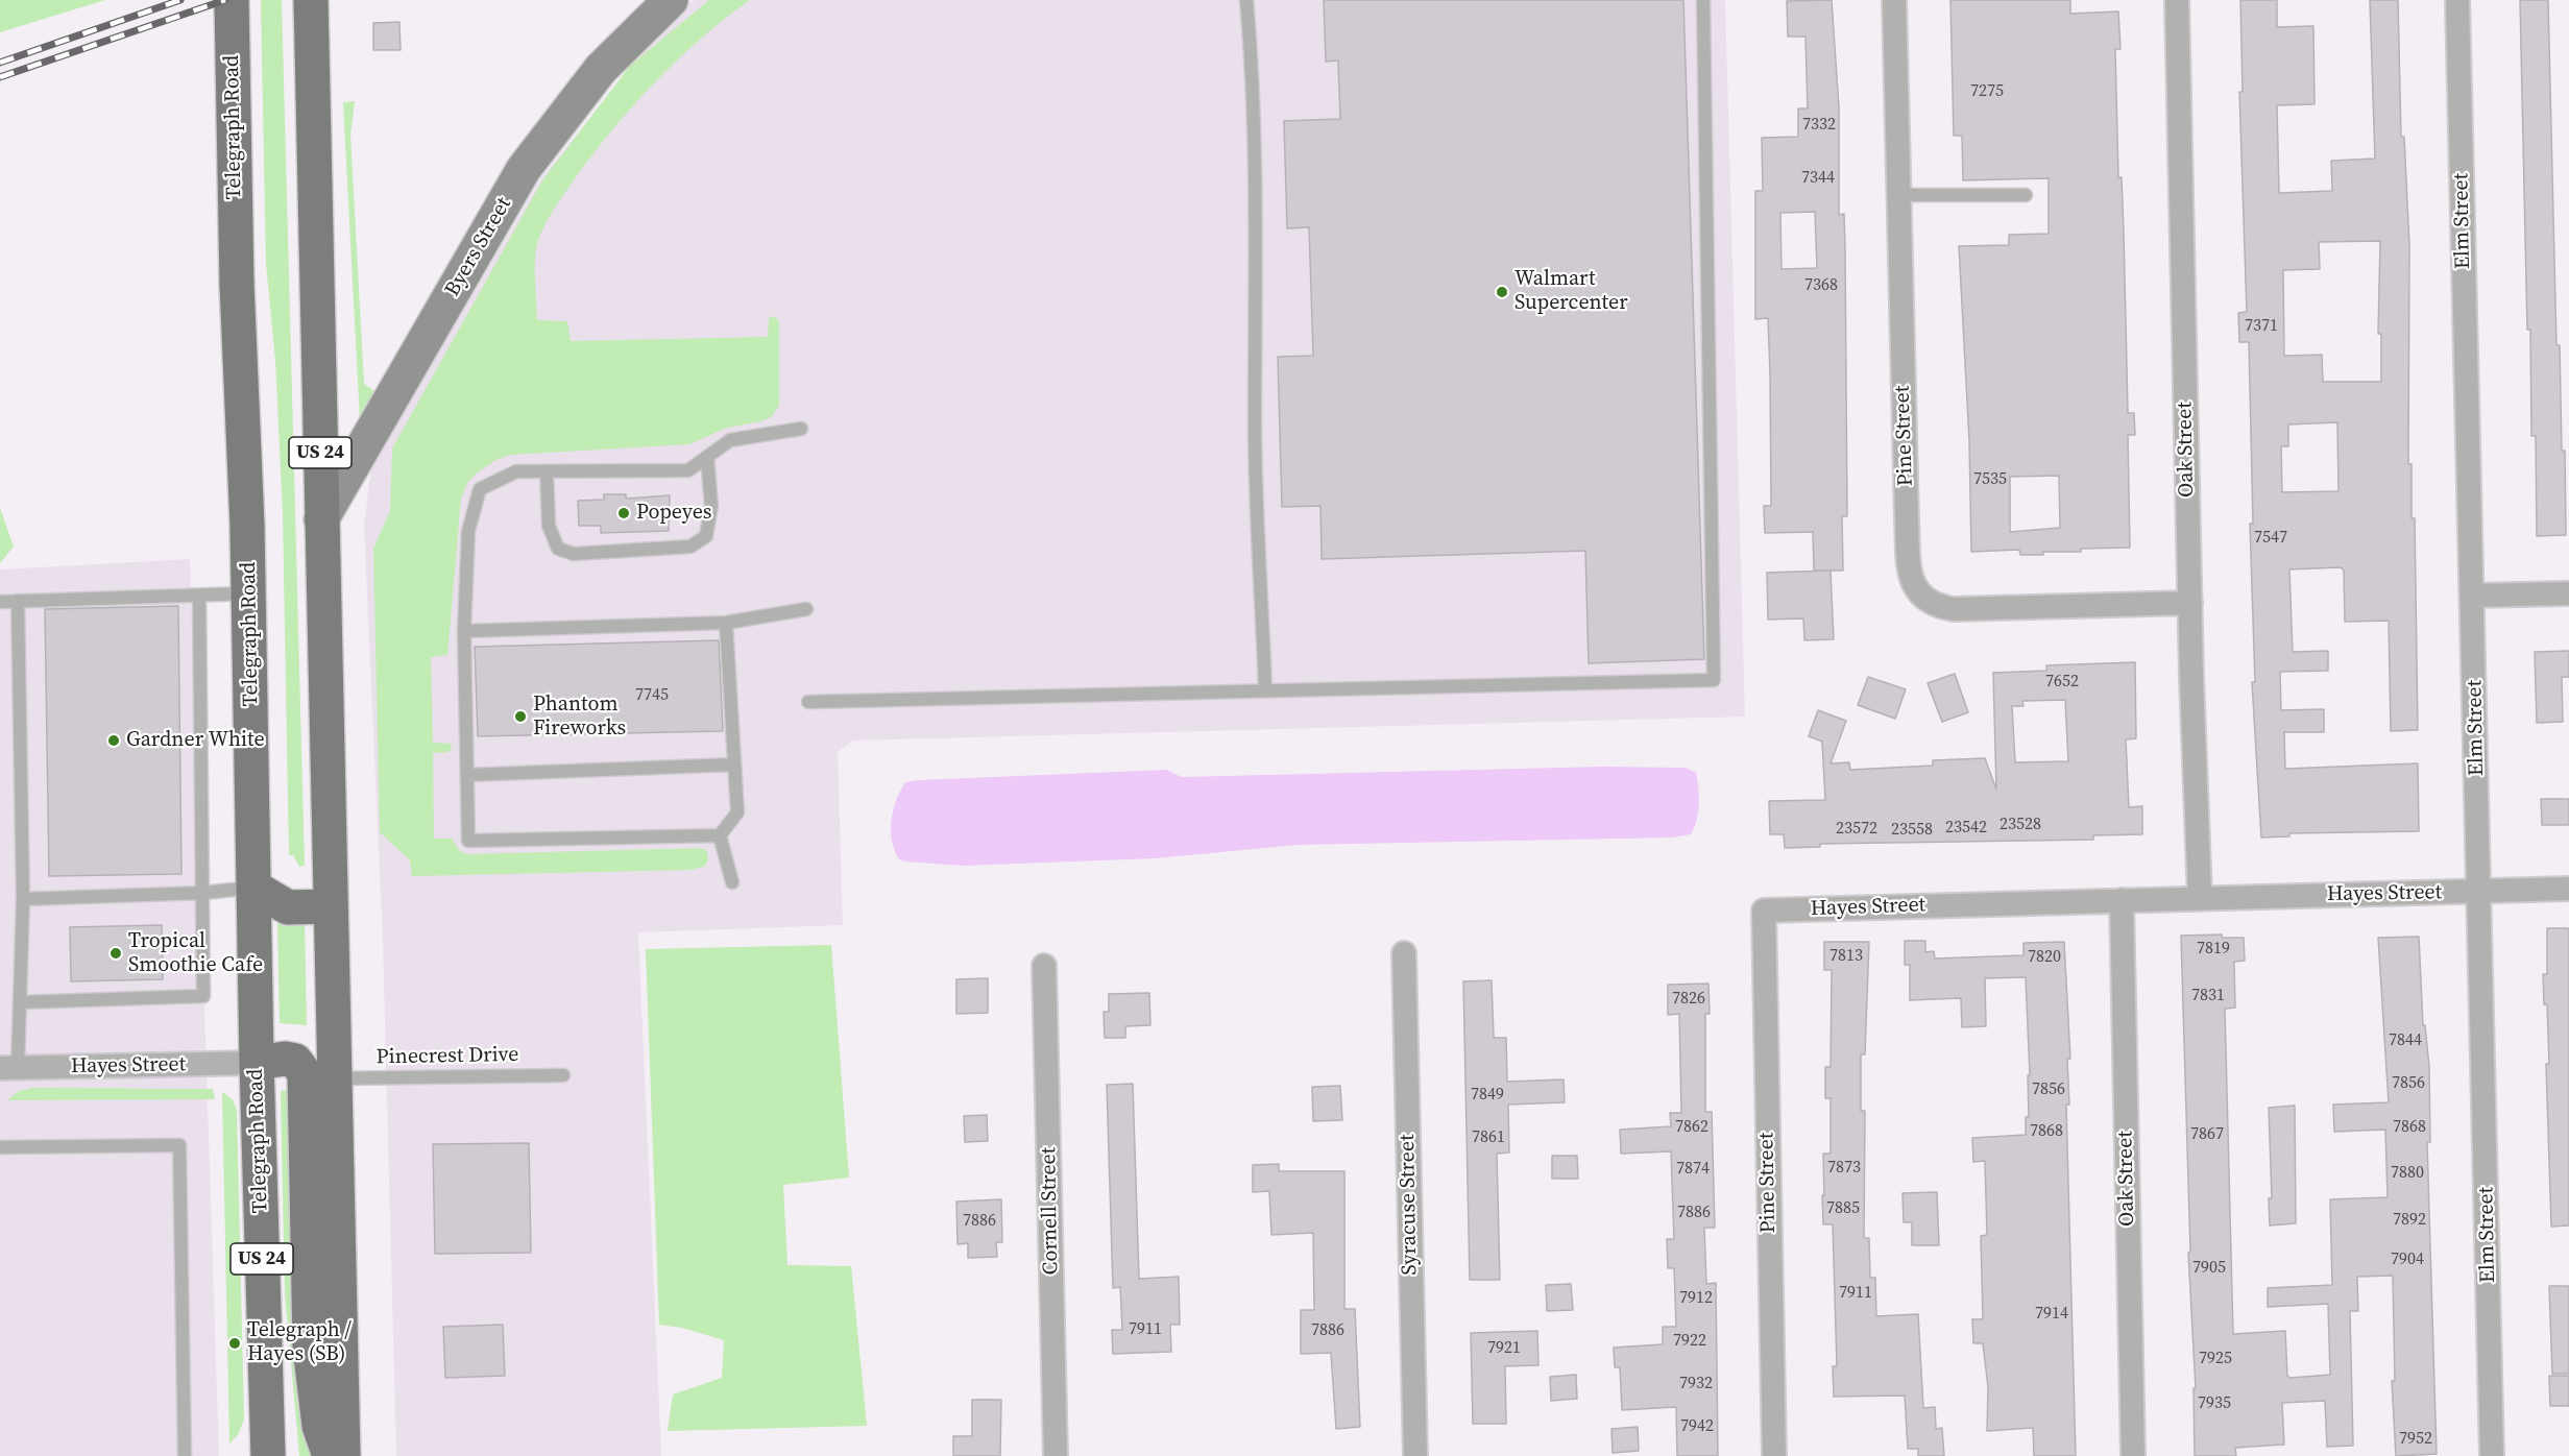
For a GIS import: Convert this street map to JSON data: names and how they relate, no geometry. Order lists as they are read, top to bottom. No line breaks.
{"streets":{"main road":["Telegraph Road","US 24"],"street":["Elm Street","Byers Street","Pine Street","Oak Street","Hayes Street","Syracuse Street","Cornell Street"],"lane":["Pinecrest Drive"]},"crossings":[["Telegraph Road","Hayes Street"],["Elm Street","Hayes Street"],["Byers Street","US 24"],["Pine Street","Oak Street"],["Pine Street","Hayes Street"],["Oak Street","Hayes Street"],["US 24","Pinecrest Drive"]],"places":["Walmart Supercenter","Popeyes","Phantom Fireworks","Gardner White","Tropical Smoothie Cafe","Telegraph / Hayes (SB)"],"house_numbers":["7275","7332","7344","7368","7371","7535","7547","7652","7745","23528","23542","23572","23558","7819","7813","7820","7831","7826","7844","7856","7856","7849","7862","7868","7868","7867","7861","7873","7874","7880","7885","7886","7892","7886","7904","7905","7911","7912","7914","7911","7886","7922","7921","7925","7932","7935","7942","7952"]}
